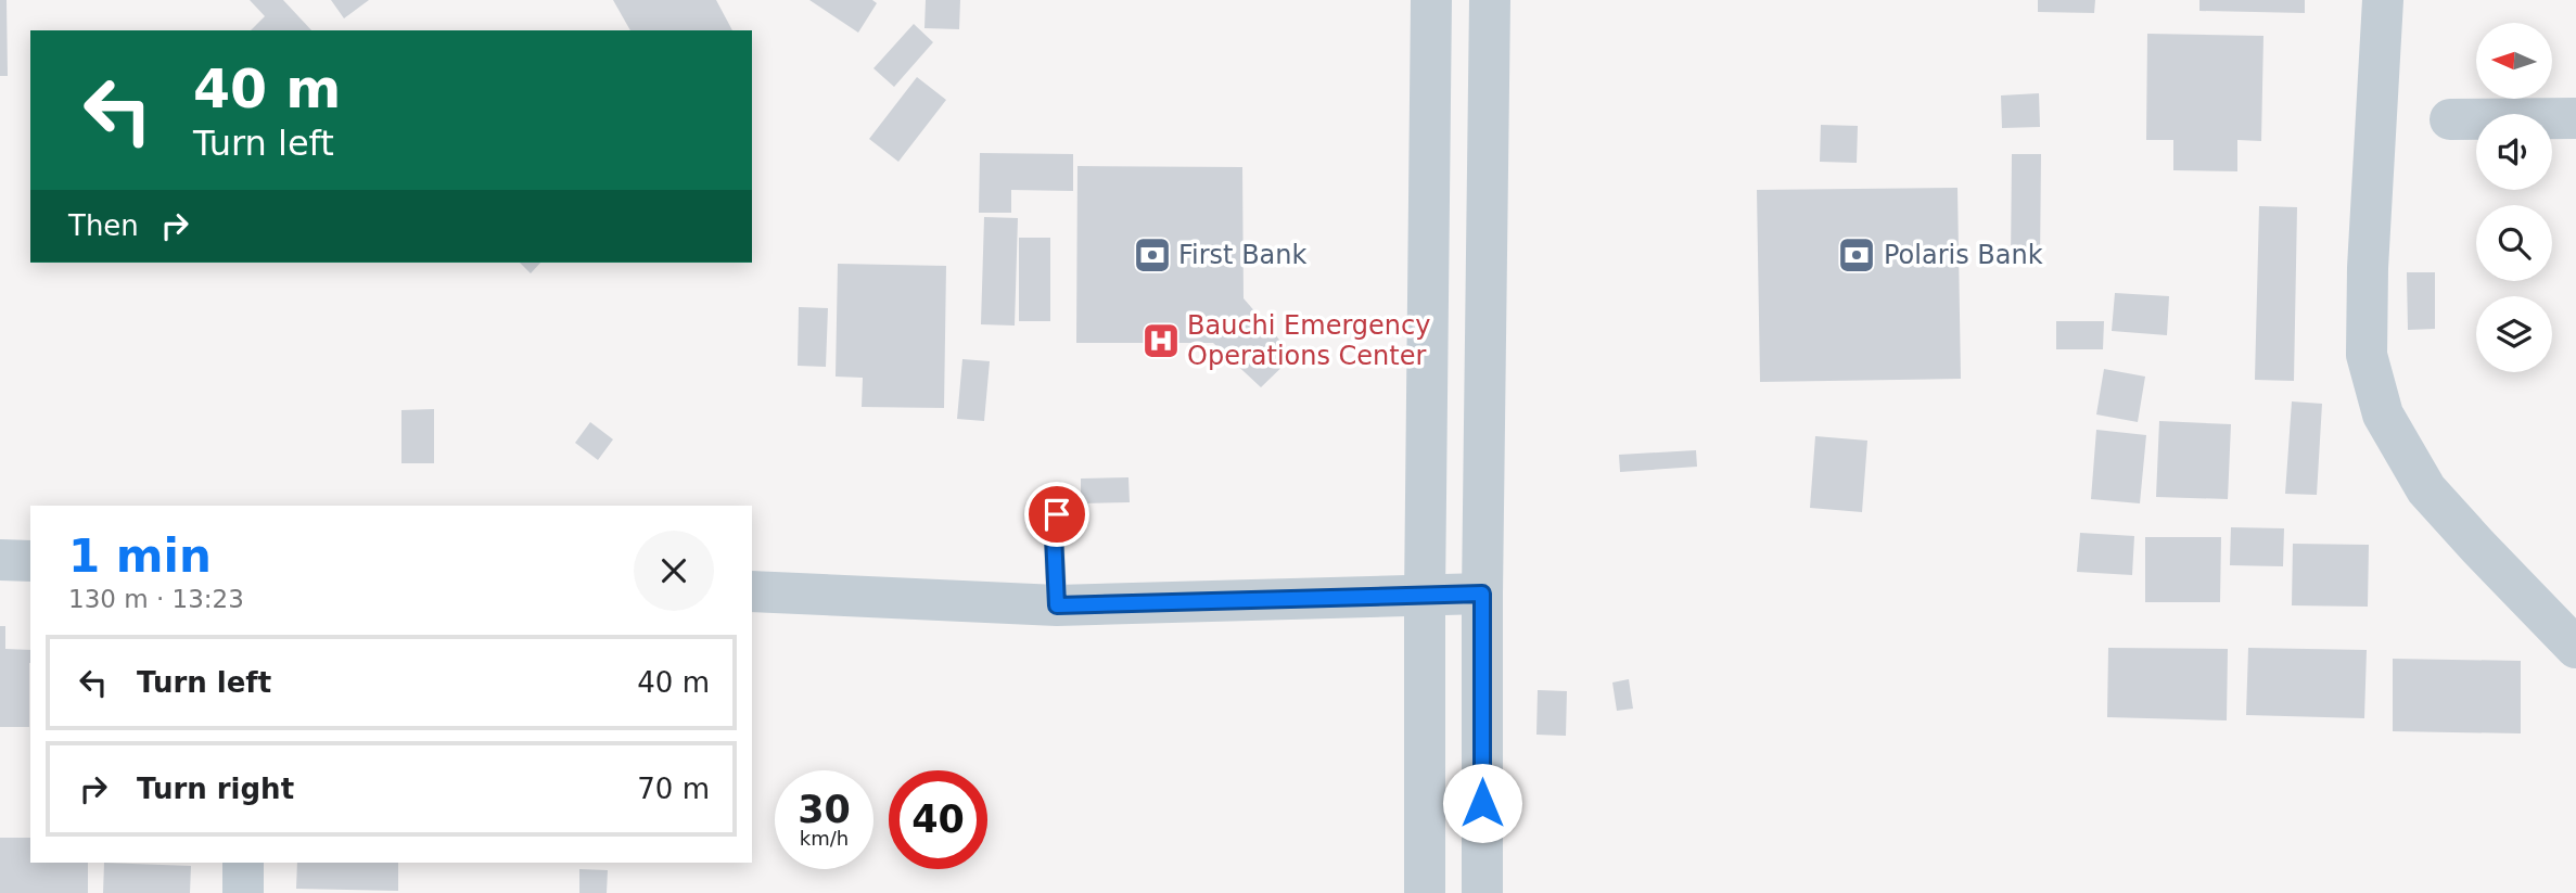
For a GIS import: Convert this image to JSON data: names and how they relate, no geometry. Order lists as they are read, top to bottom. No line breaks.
{"places":{"bank":["First Bank","Polaris Bank"],"hospital":["Bauchi Emergency Operations Center"]},"north":"left","page":{"turn":["40 m","Turn left"],"then":"Then","heading":["1 min","130 m · 13:23"],"list":[{"name":"Turn left","value":"40 m"},{"name":"Turn right","value":"70 m"}],"speed":"30 km/h","limit":"40"}}
